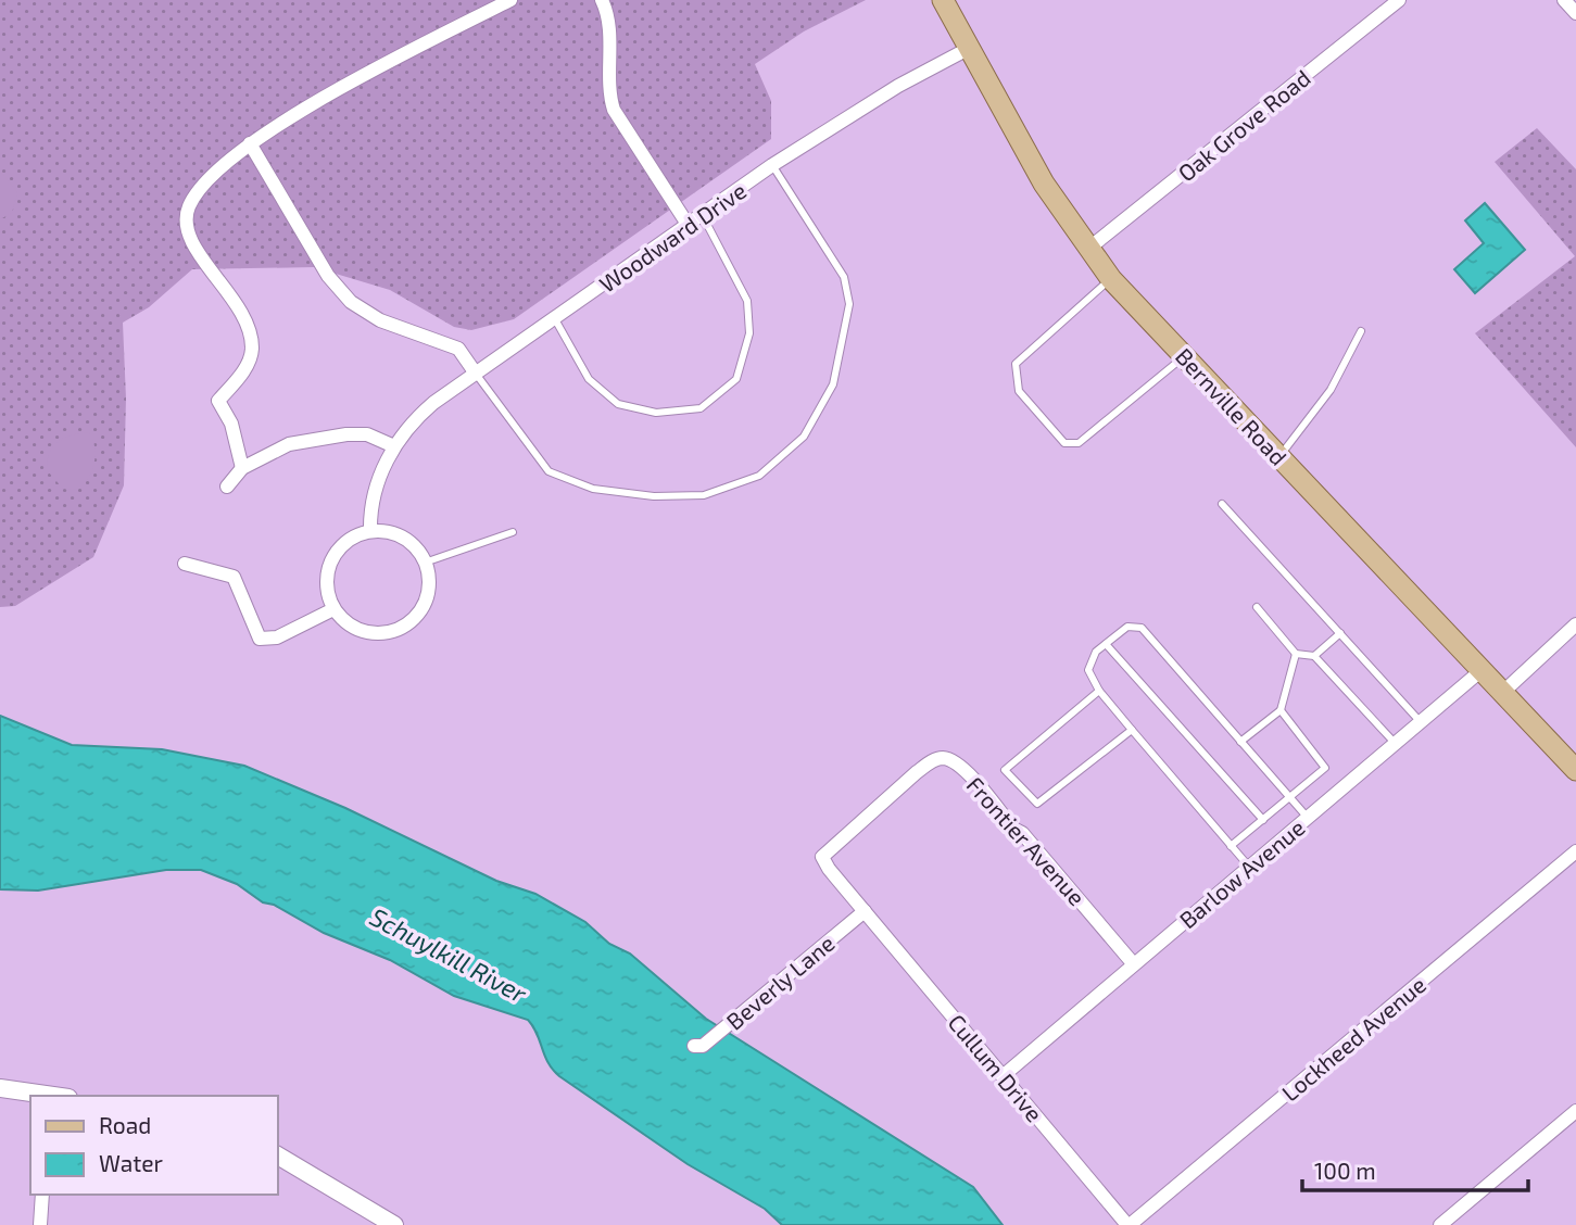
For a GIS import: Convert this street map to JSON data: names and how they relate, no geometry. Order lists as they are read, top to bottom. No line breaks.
{"streets":{"main road":["Bernville Road"],"street":["Oak Grove Road","Woodward Drive","Frontier Avenue","Barlow Avenue","Beverly Lane","Lockheed Avenue","Cullum Drive"]},"crossings":[["Oak Grove Road","Bernville Road"],["Woodward Drive","Bernville Road"],["Bernville Road","Barlow Avenue"],["Frontier Avenue","Barlow Avenue"],["Frontier Avenue","Beverly Lane"],["Frontier Avenue","Cullum Drive"],["Barlow Avenue","Cullum Drive"],["Beverly Lane","Cullum Drive"],["Lockheed Avenue","Cullum Drive"]],"water":["Schuylkill River"],"legend":["Road","Water"],"scale_bar":"100 m"}
